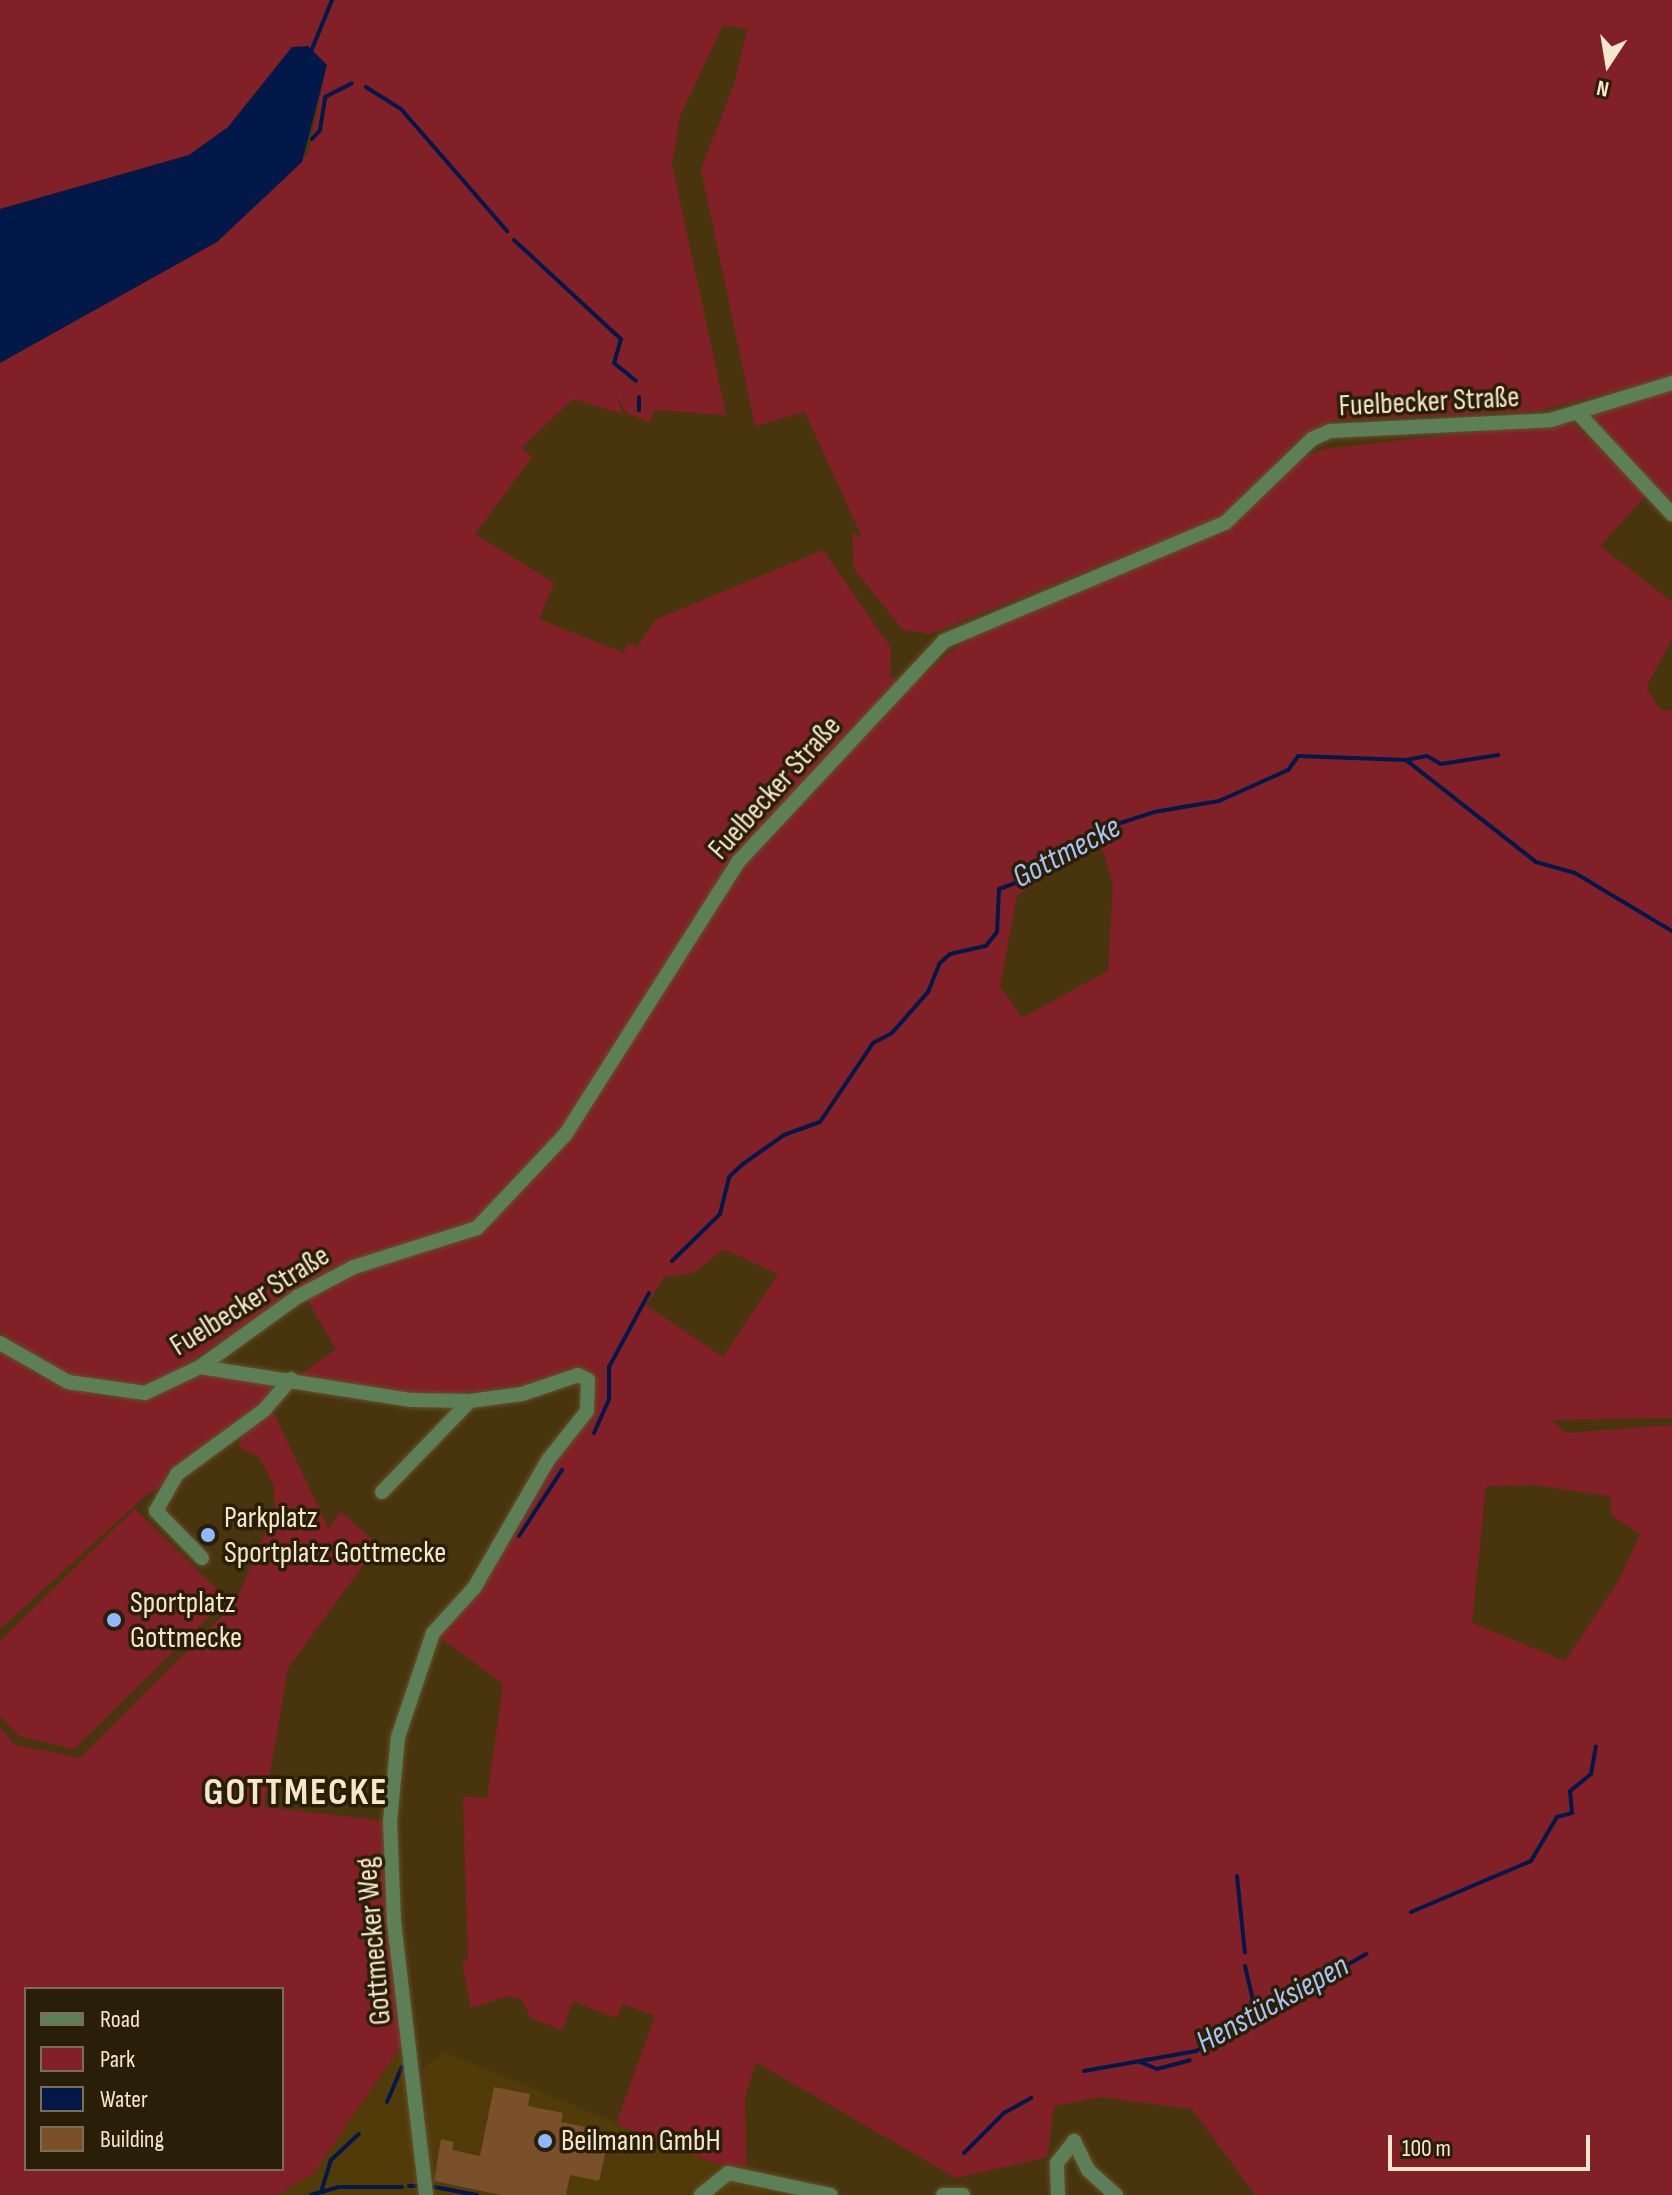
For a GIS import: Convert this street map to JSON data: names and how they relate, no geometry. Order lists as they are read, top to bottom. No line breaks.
{"streets":{"street":["Fuelbecker Straße","Gottmecker Weg"]},"crossings":[["Fuelbecker Straße","Gottmecker Weg"]],"districts":["GOTTMECKE"],"water":["Gottmecke","Henstücksiepen"],"places":["Parkplatz Sportplatz Gottmecke","Sportplatz Gottmecke","Beilmann GmbH"],"legend":["Road","Park","Water","Building"],"scale_bar":"100 m","north":"bottom"}
